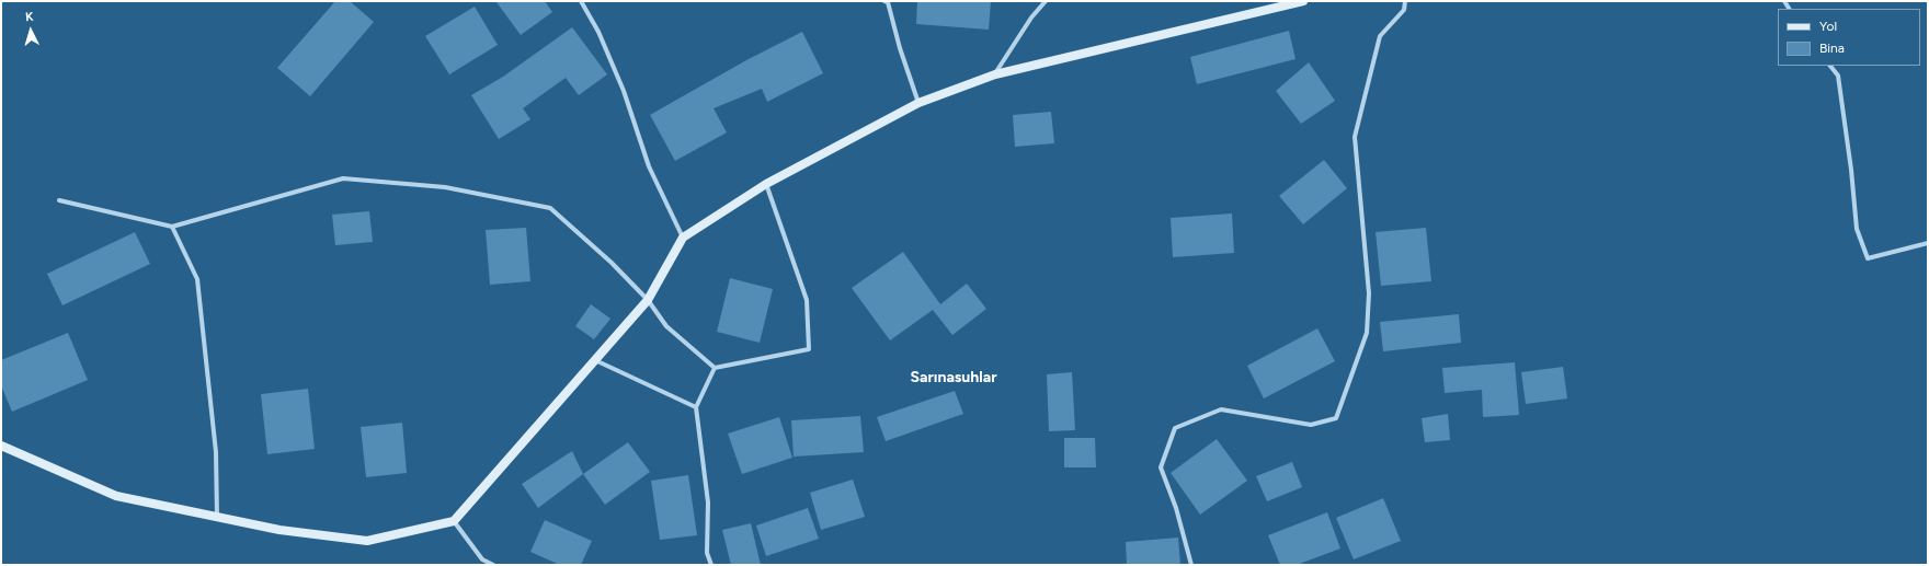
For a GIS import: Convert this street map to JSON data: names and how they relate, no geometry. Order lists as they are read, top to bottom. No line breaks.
{"districts":["Sarınasuhlar"],"legend":["Yol","Bina"],"north":"top"}
